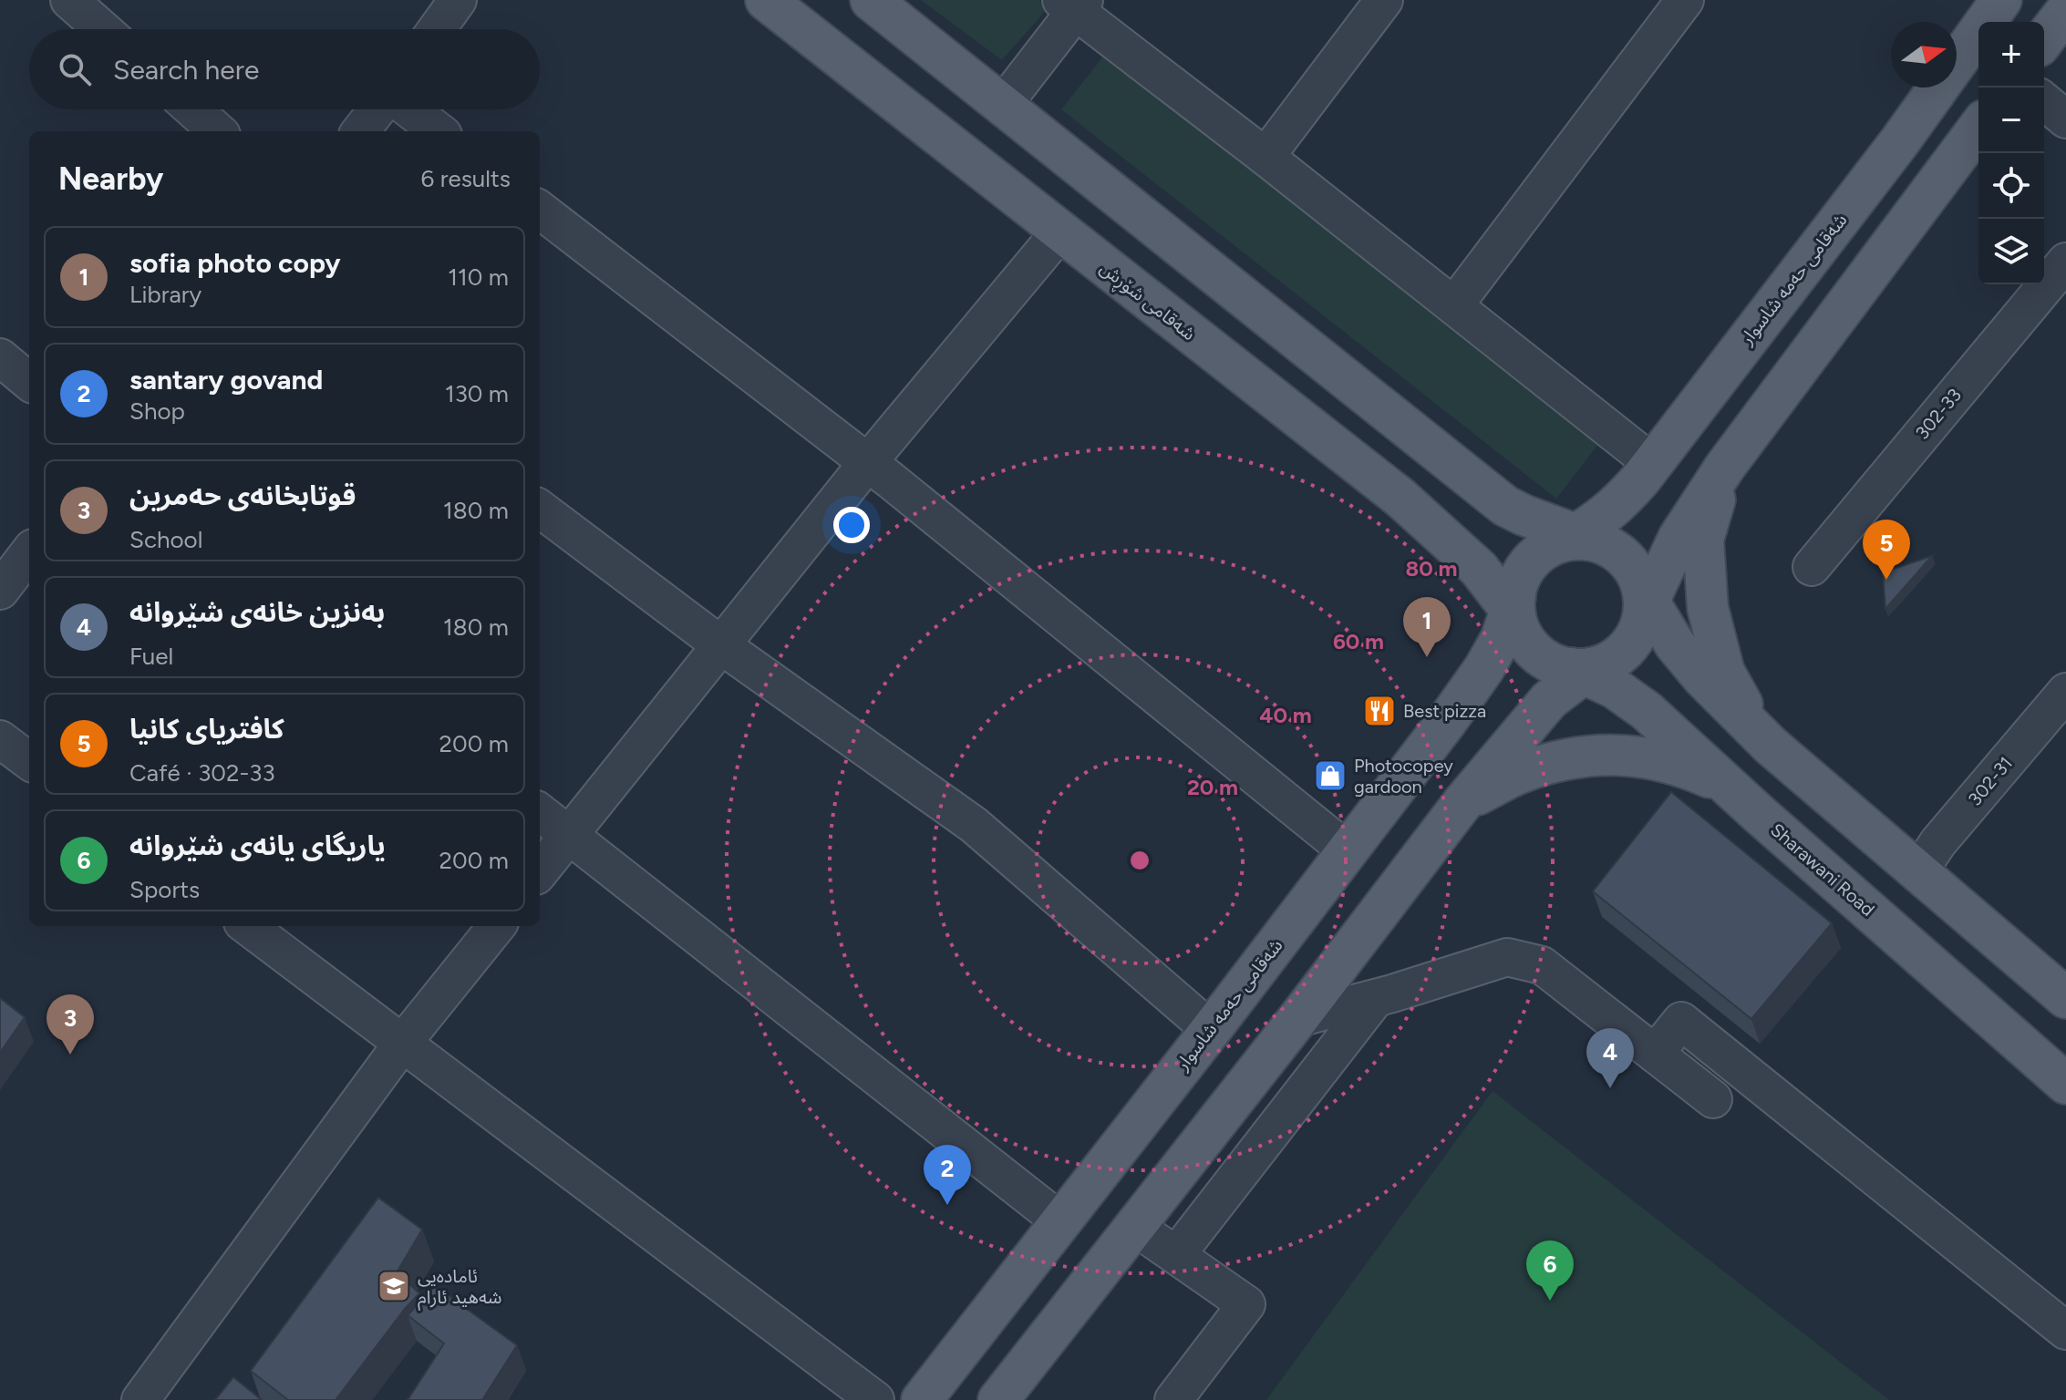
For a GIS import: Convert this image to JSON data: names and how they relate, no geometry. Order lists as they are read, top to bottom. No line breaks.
{"streets":{"main road":["شەقامی حەمە شاسوار","شەقامی شۆڕش","Sharawani Road"],"street":["302-33","302-31"]},"crossings":[["شەقامی حەمە شاسوار","شەقامی شۆڕش"],["شەقامی حەمە شاسوار","Sharawani Road"],["شەقامی شۆڕش","Sharawani Road"]],"places":{"restaurant":["Best pizza"],"shop":["Photocopey gardoon"],"school or university":["ئامادەیی شەهید ئارام"]},"north":"right","page":{"map_buttons":["+","−"],"search":"Search here","heading":["Nearby","6 results"],"list":[{"mark":"1","name":"sofia photo copy","note":"Library","value":"110 m"},{"mark":"2","name":"santary govand","note":"Shop","value":"130 m"},{"mark":"3","name":"قوتابخانەی حەمرین","note":"School","value":"180 m"},{"mark":"4","name":"بەنزین خانەی شێروانە","note":"Fuel","value":"180 m"},{"mark":"5","name":"کافتریای کانیا","note":"Café · 302-33","value":"200 m"},{"mark":"6","name":"یاریگای یانەی شێروانە","note":"Sports","value":"200 m"}],"pins":["5","1","3","4","2","6"]},"rings":["80 m","60 m","40 m","20 m"]}
